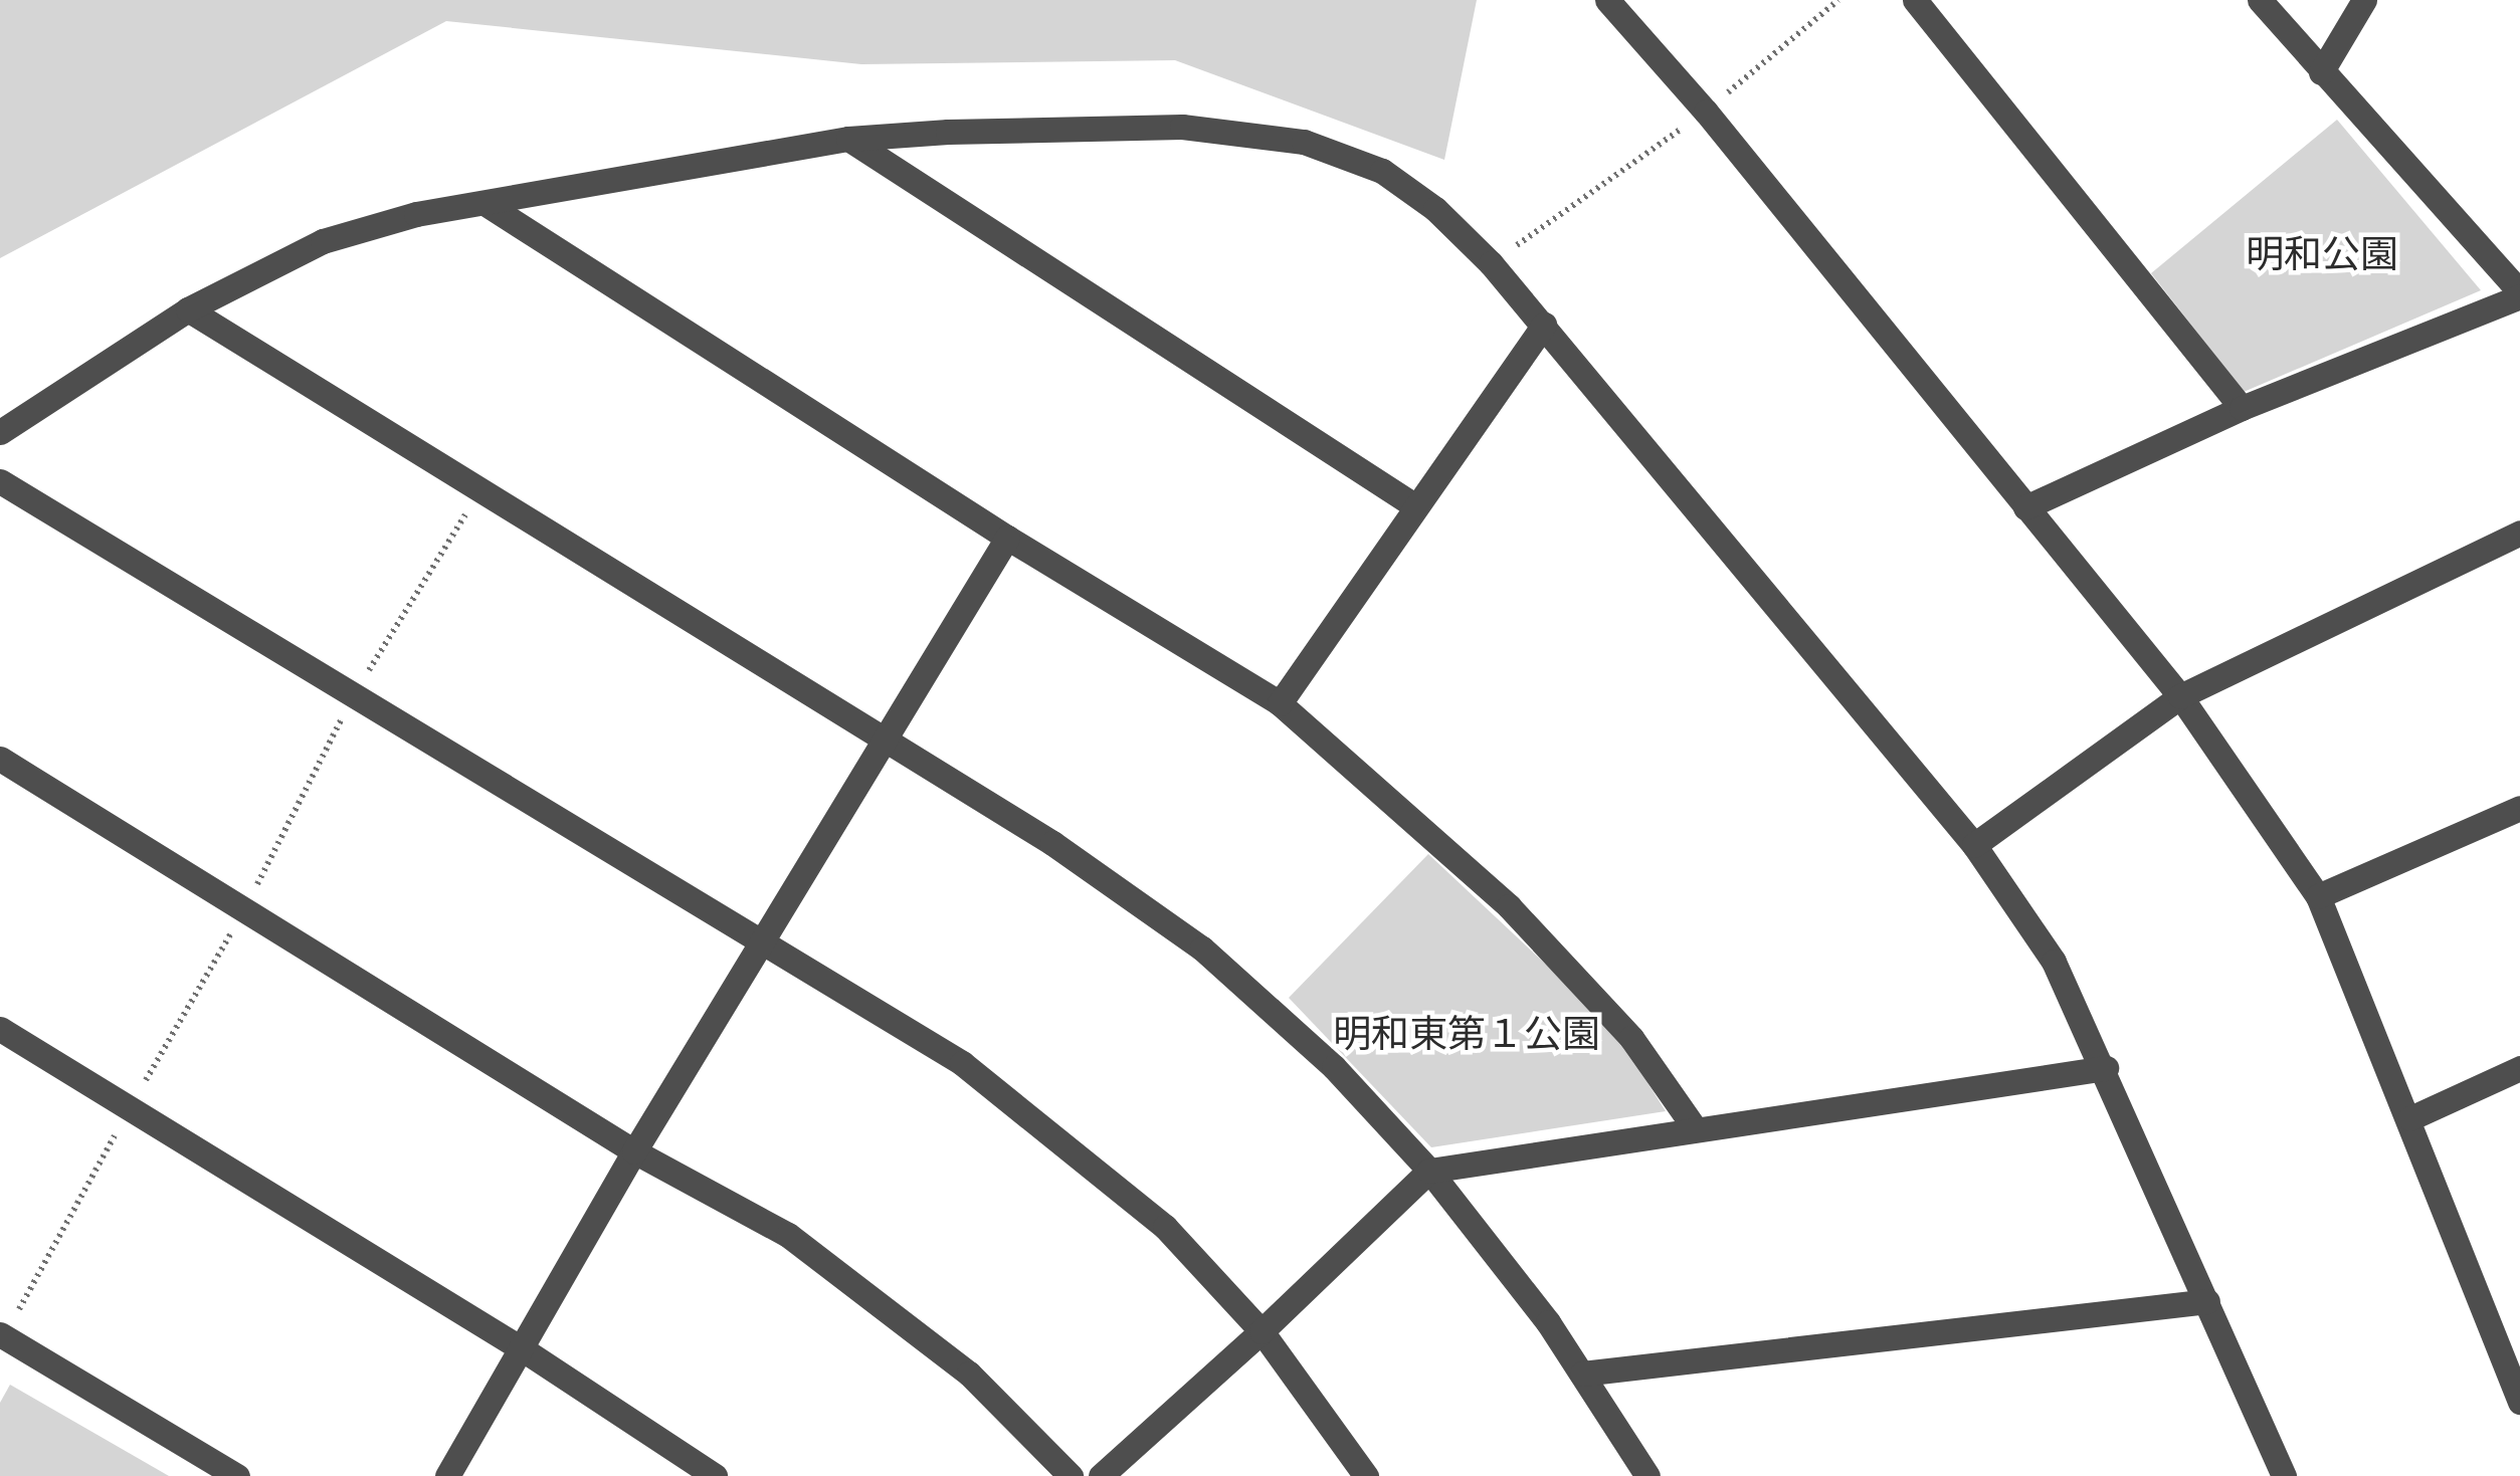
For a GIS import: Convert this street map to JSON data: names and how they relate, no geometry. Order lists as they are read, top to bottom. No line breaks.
{"parks":["明和公園","明和東第１公園"]}
